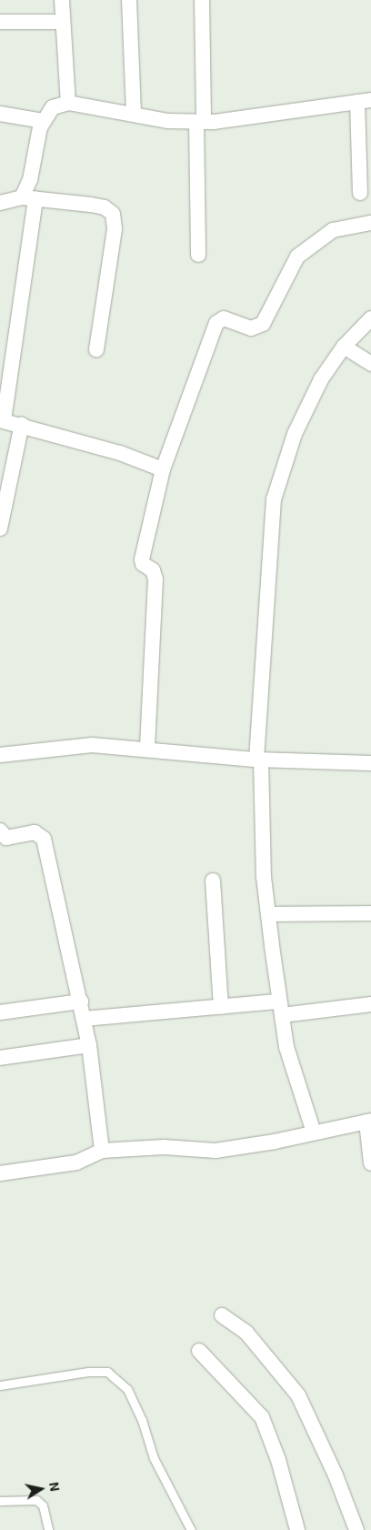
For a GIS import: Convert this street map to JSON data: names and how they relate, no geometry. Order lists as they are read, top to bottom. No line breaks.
{"north":"right"}
